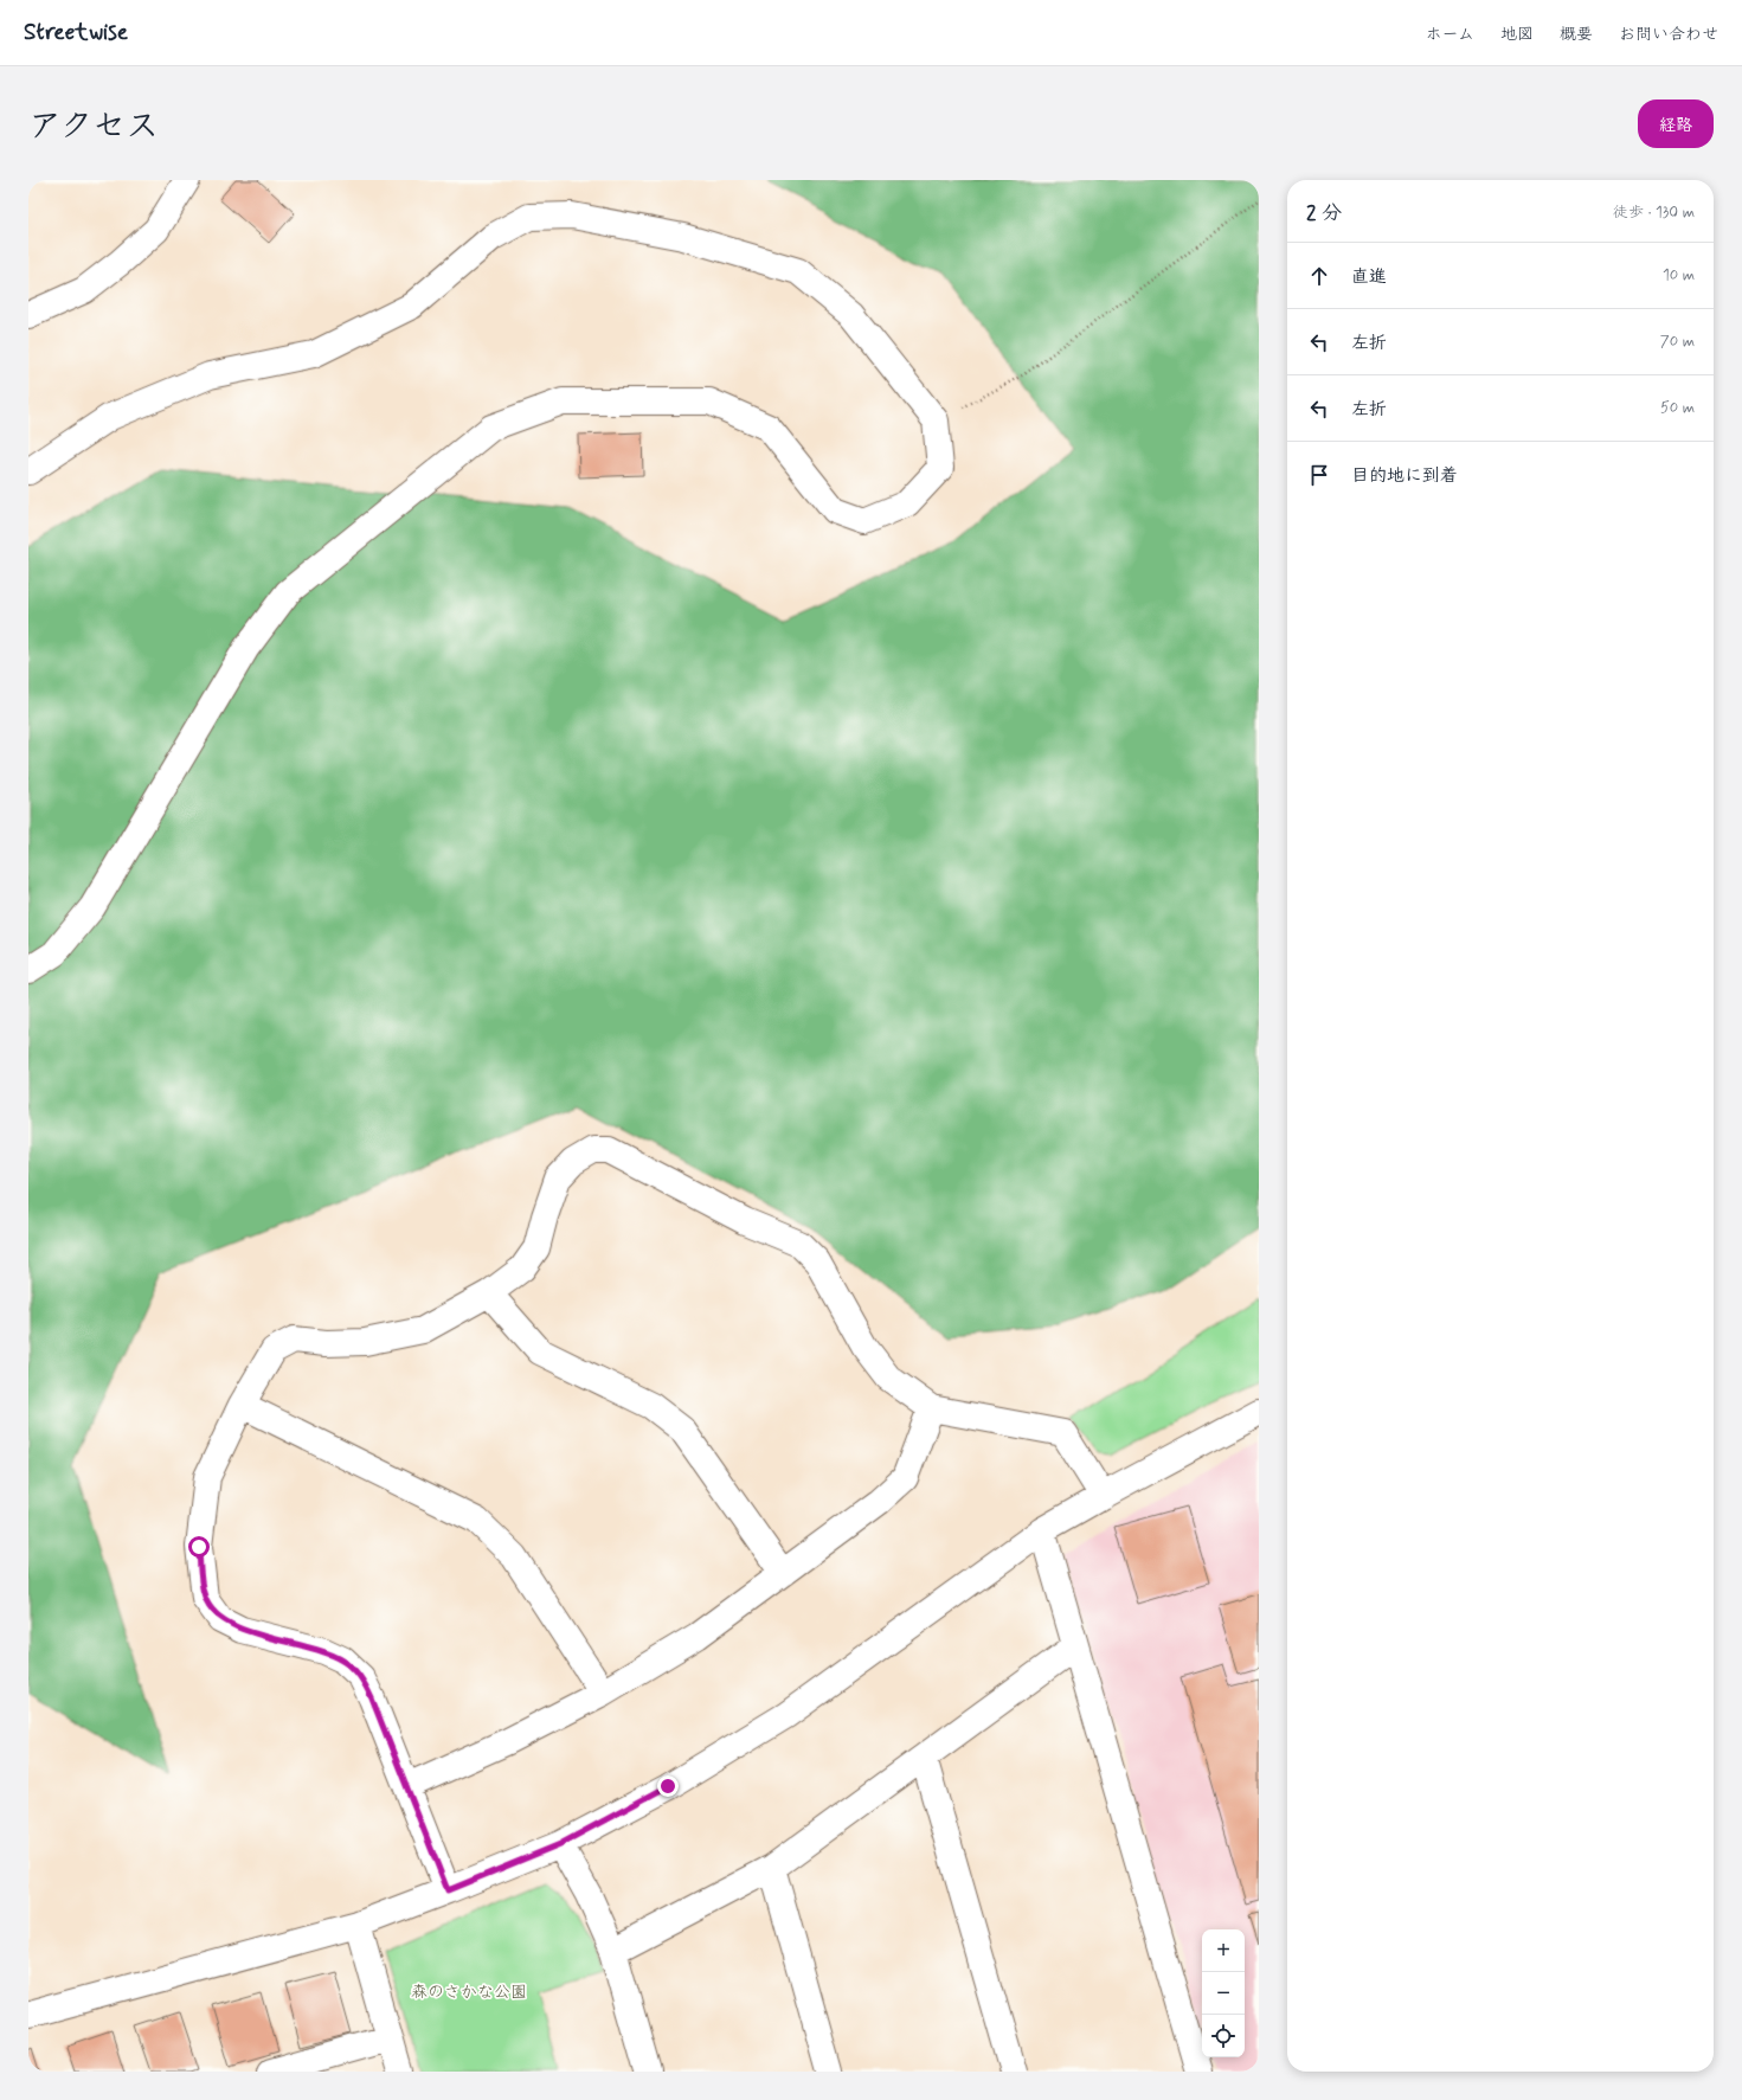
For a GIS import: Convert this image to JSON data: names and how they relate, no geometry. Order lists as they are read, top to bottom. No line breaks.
{"parks":["森のさかな公園"],"page":{"header":"Streetwise","nav":["ホーム","地図","概要","お問い合わせ"],"title":"アクセス","buttons":"経路","heading":["2 分","徒歩 · 130 m"],"list":[["直進","10 m"],["左折","70 m"],["左折","50 m"],"目的地に到着"],"map_buttons":["+","−"]}}
